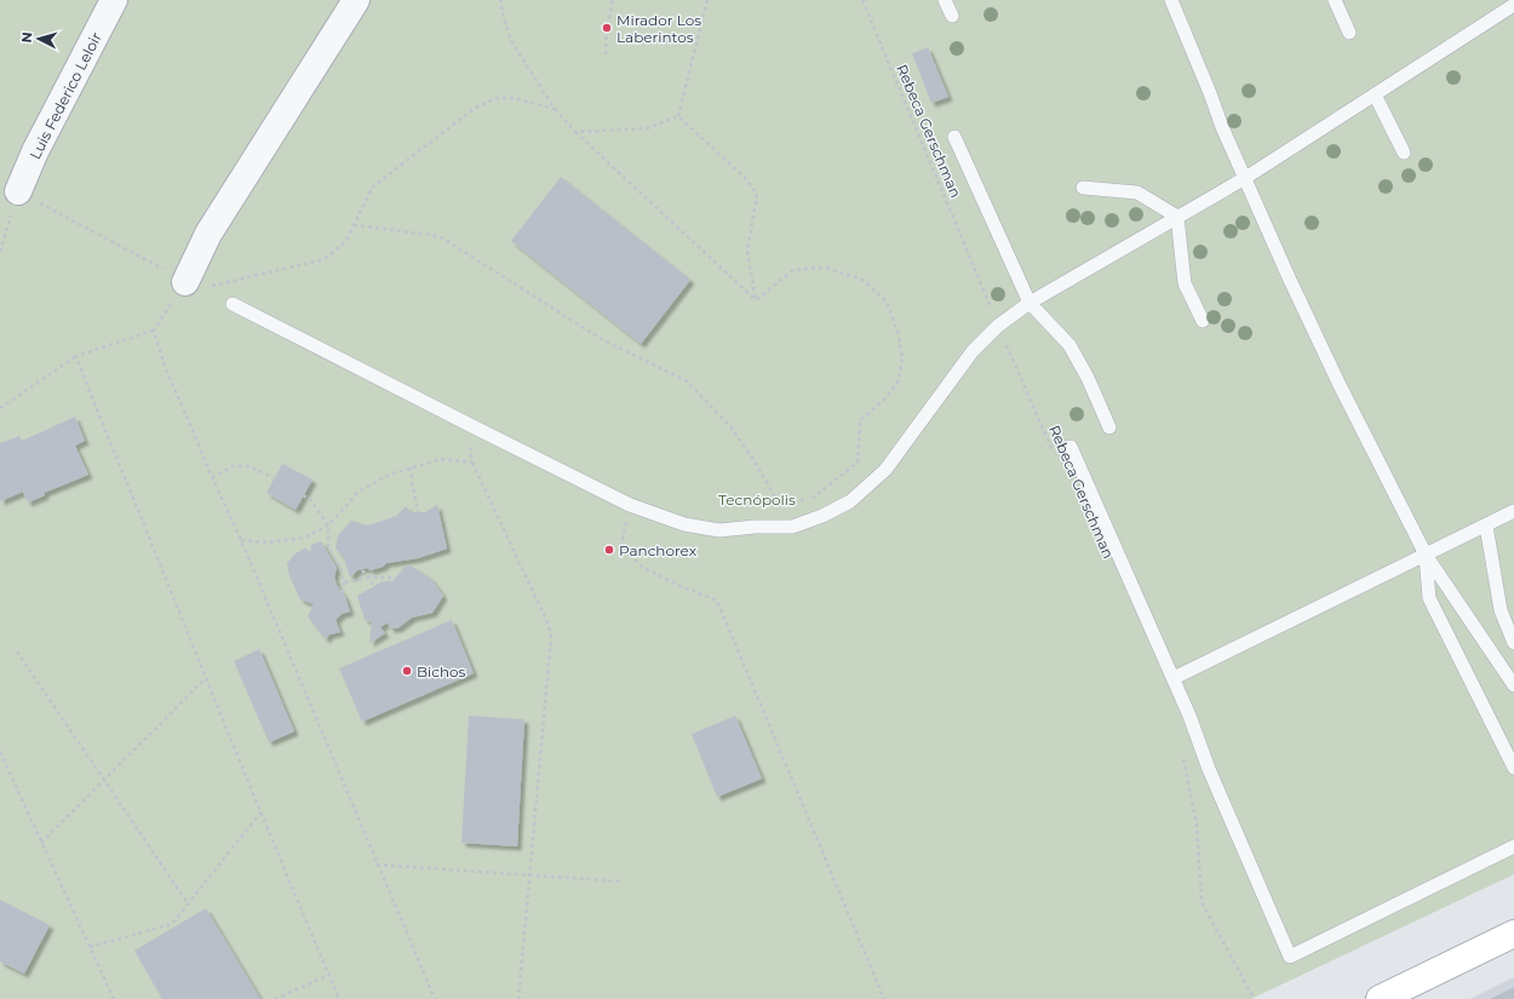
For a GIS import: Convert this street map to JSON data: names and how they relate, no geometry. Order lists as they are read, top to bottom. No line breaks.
{"streets":{"street":["Luis Federico Leloir"],"path":["Rebeca Gerschman"]},"parks":["Tecnópolis"],"places":["Mirador Los Laberintos","Panchorex","Bichos"],"north":"left"}
